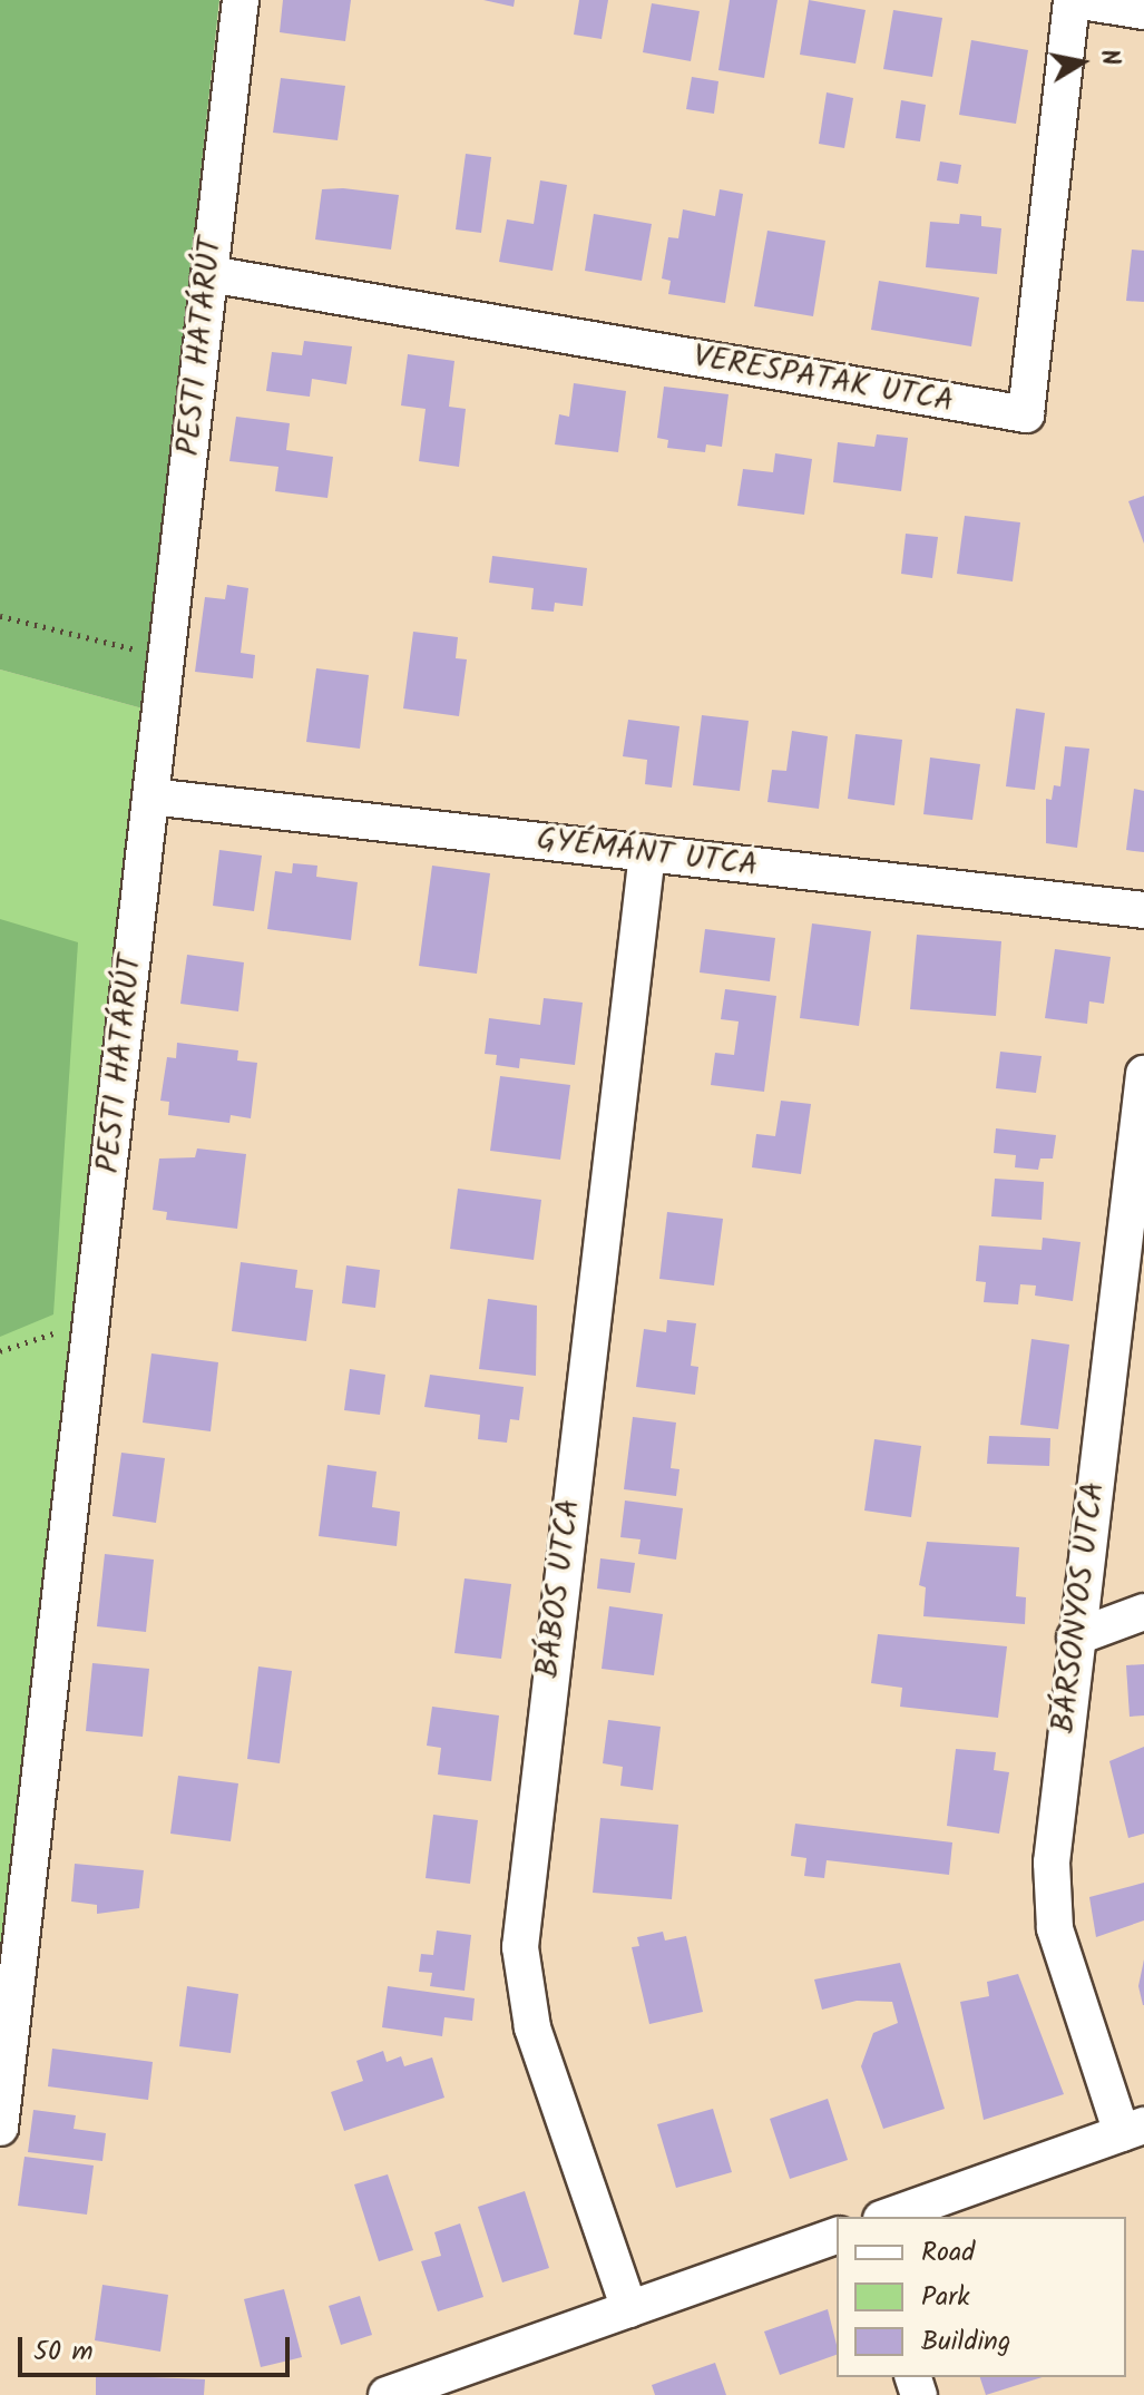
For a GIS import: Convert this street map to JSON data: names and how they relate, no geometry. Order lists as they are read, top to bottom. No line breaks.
{"streets":{"street":["PESTI HATÁRÚT","VERESPATAK UTCA","GYÉMÁNT UTCA","BÁBOS UTCA","BÁRSONYOS UTCA"]},"crossings":[["PESTI HATÁRÚT","VERESPATAK UTCA"],["PESTI HATÁRÚT","GYÉMÁNT UTCA"],["GYÉMÁNT UTCA","BÁBOS UTCA"]],"legend":["Road","Park","Building"],"scale_bar":"50 m","north":"right"}
